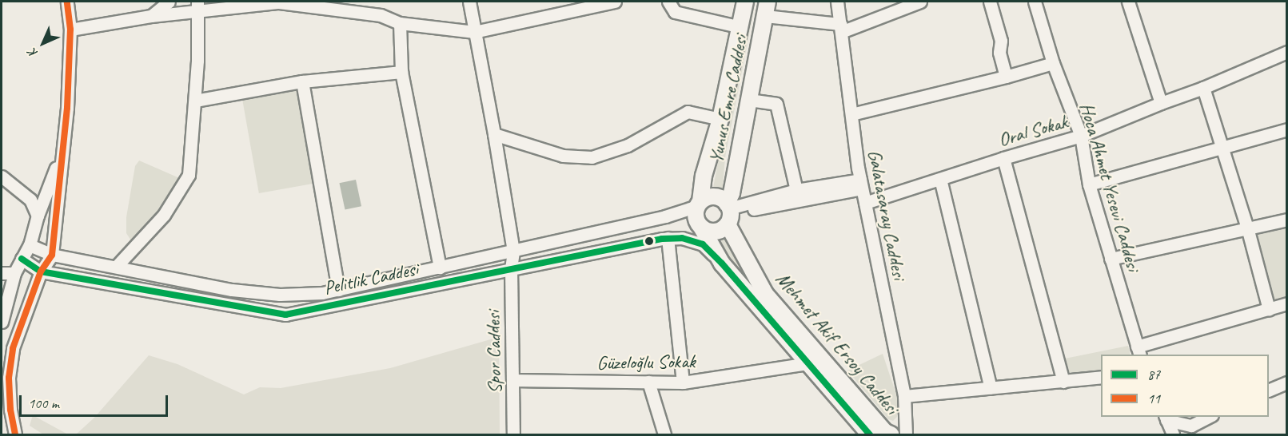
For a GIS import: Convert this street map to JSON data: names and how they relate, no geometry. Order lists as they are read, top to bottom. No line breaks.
{"streets":{"main road":["Yunus Emre Caddesi","Mehmet Akif Ersoy Caddesi"],"street":["Oral Sokak","Hoca Ahmet Yesevi Caddesi","Galatasaray Caddesi","Pelitlik Caddesi","Spor Caddesi","Güzeloğlu Sokak"]},"crossings":[["Yunus Emre Caddesi","Pelitlik Caddesi"],["Yunus Emre Caddesi","Mehmet Akif Ersoy Caddesi"],["Oral Sokak","Hoca Ahmet Yesevi Caddesi"],["Oral Sokak","Galatasaray Caddesi"],["Pelitlik Caddesi","Mehmet Akif Ersoy Caddesi"],["Pelitlik Caddesi","Spor Caddesi"],["Mehmet Akif Ersoy Caddesi","Güzeloğlu Sokak"],["Spor Caddesi","Güzeloğlu Sokak"]],"lines":["transit line 11","transit line 87"],"legend":["87","11"],"scale_bar":"100 m","north":"bottom left"}
